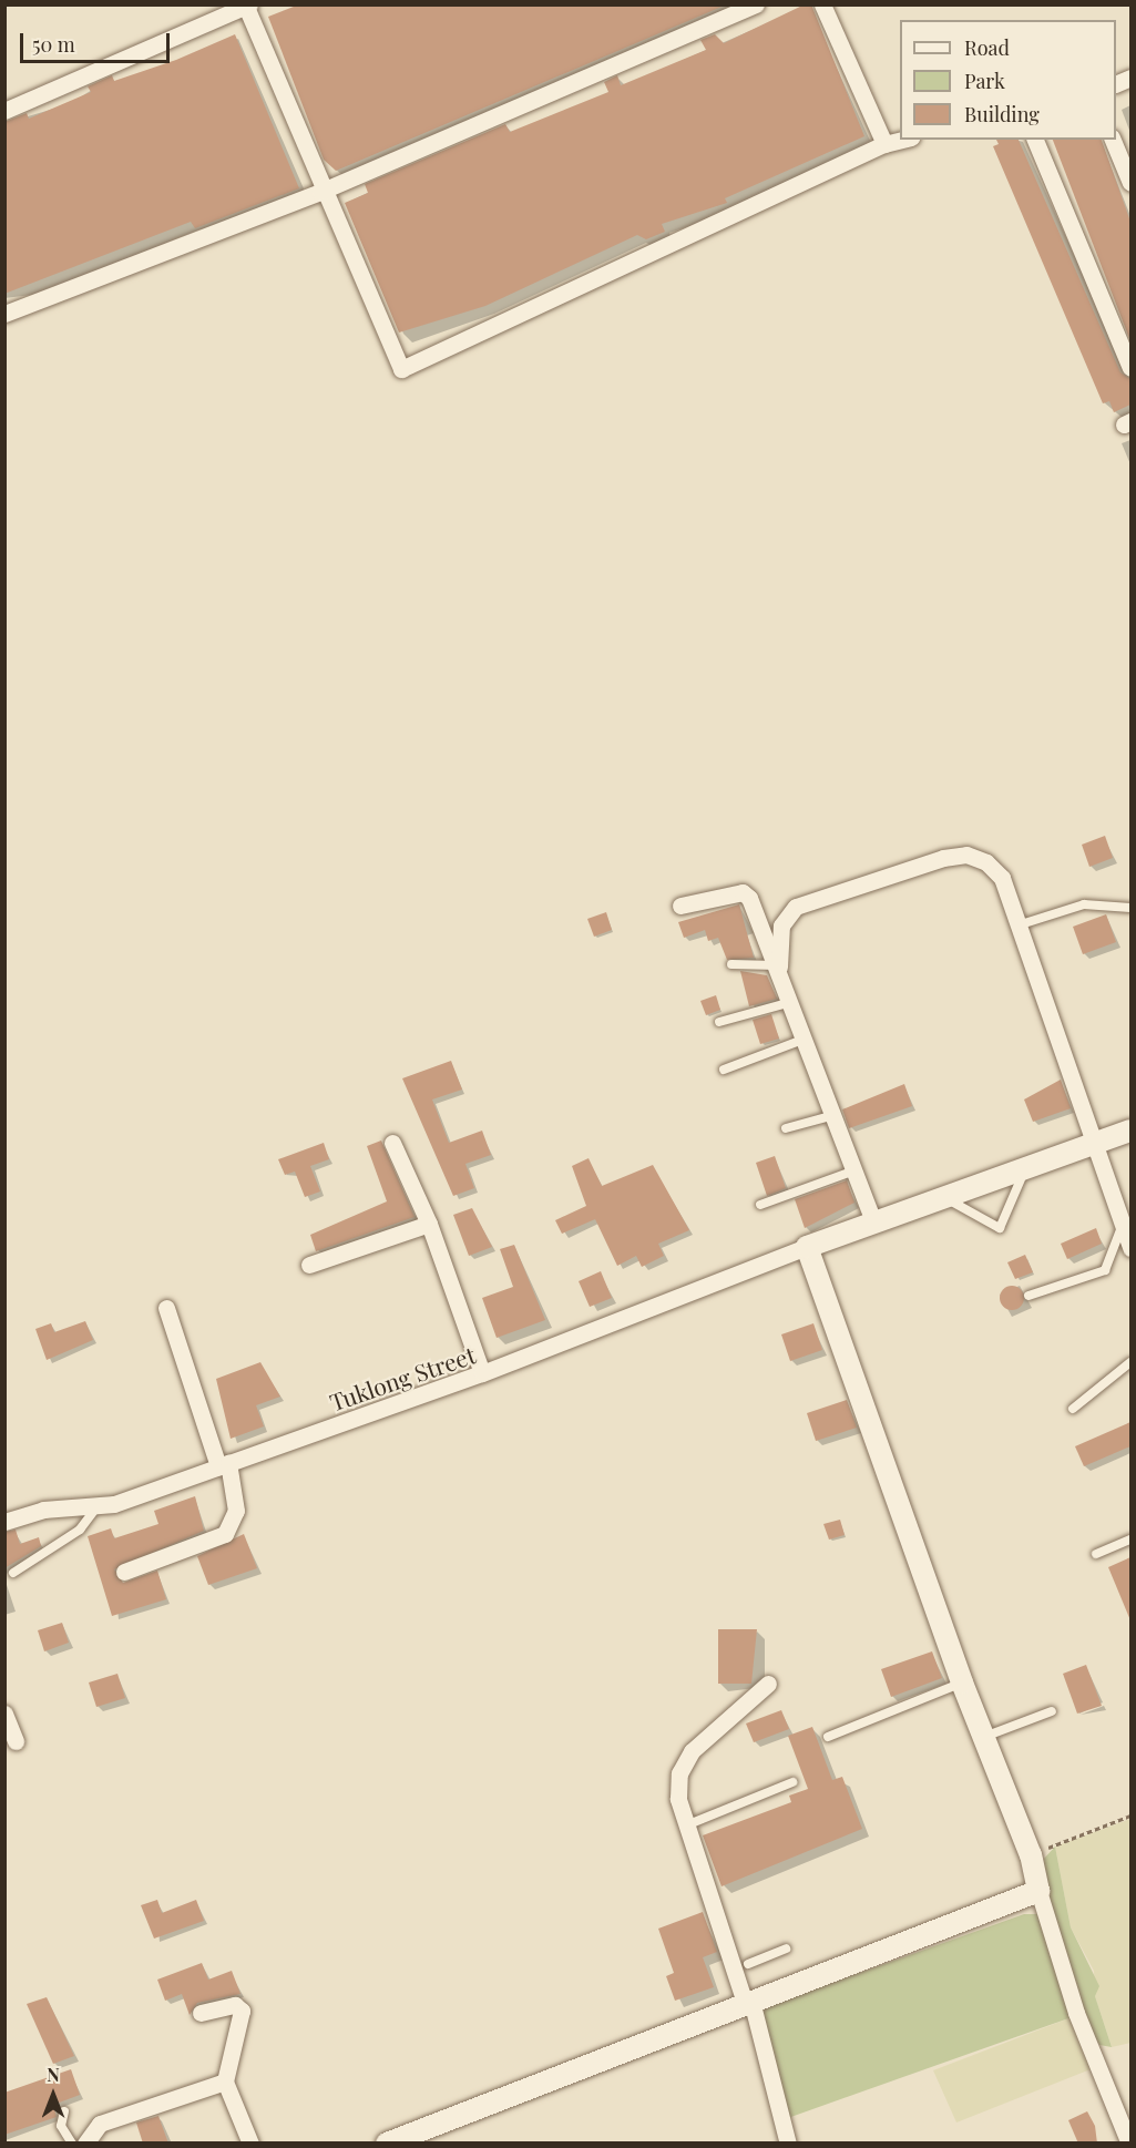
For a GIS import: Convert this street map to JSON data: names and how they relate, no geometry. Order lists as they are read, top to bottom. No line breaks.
{"streets":{"street":["Tuklong Street"]},"legend":["Road","Park","Building"],"scale_bar":"50 m","north":"top"}
